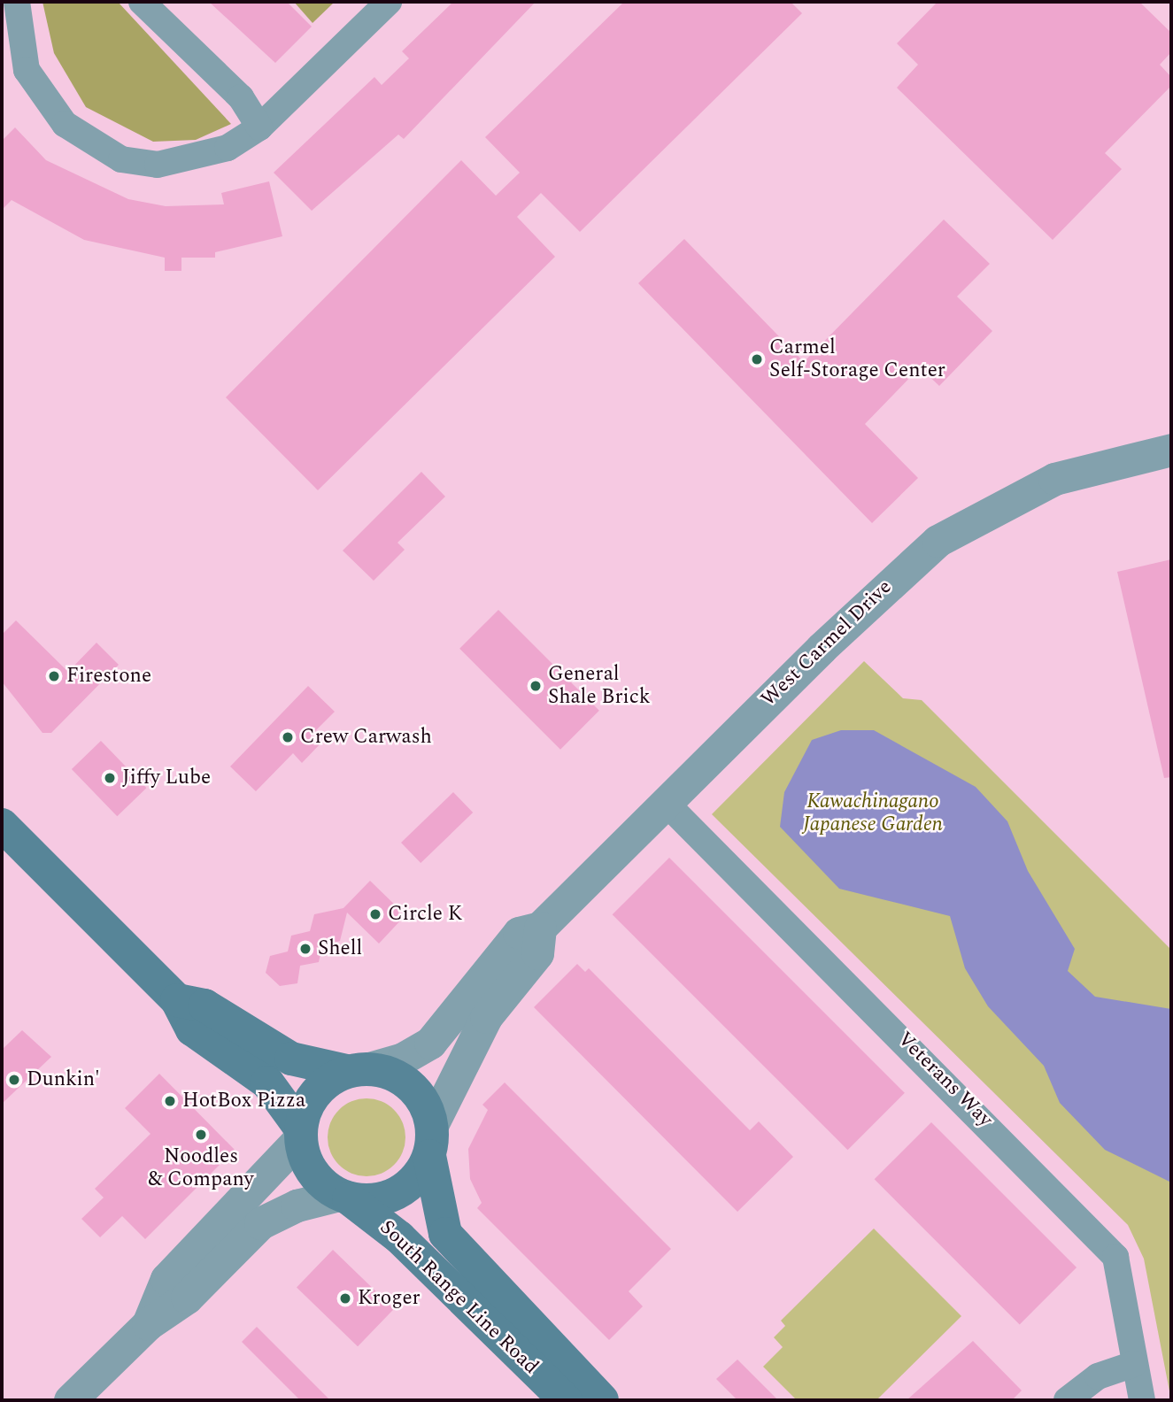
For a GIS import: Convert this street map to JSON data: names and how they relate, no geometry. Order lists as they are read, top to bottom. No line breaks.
{"streets":{"main road":["South Range Line Road"],"street":["West Carmel Drive","Veterans Way"]},"crossings":[["West Carmel Drive","Veterans Way"],["West Carmel Drive","South Range Line Road"]],"parks":["Kawachinagano Japanese Garden"],"places":["Carmel Self-Storage Center","Firestone","General Shale Brick","Crew Carwash","Jiffy Lube","Circle K","Shell","Dunkin'","HotBox Pizza","Noodles & Company","Kroger"]}
